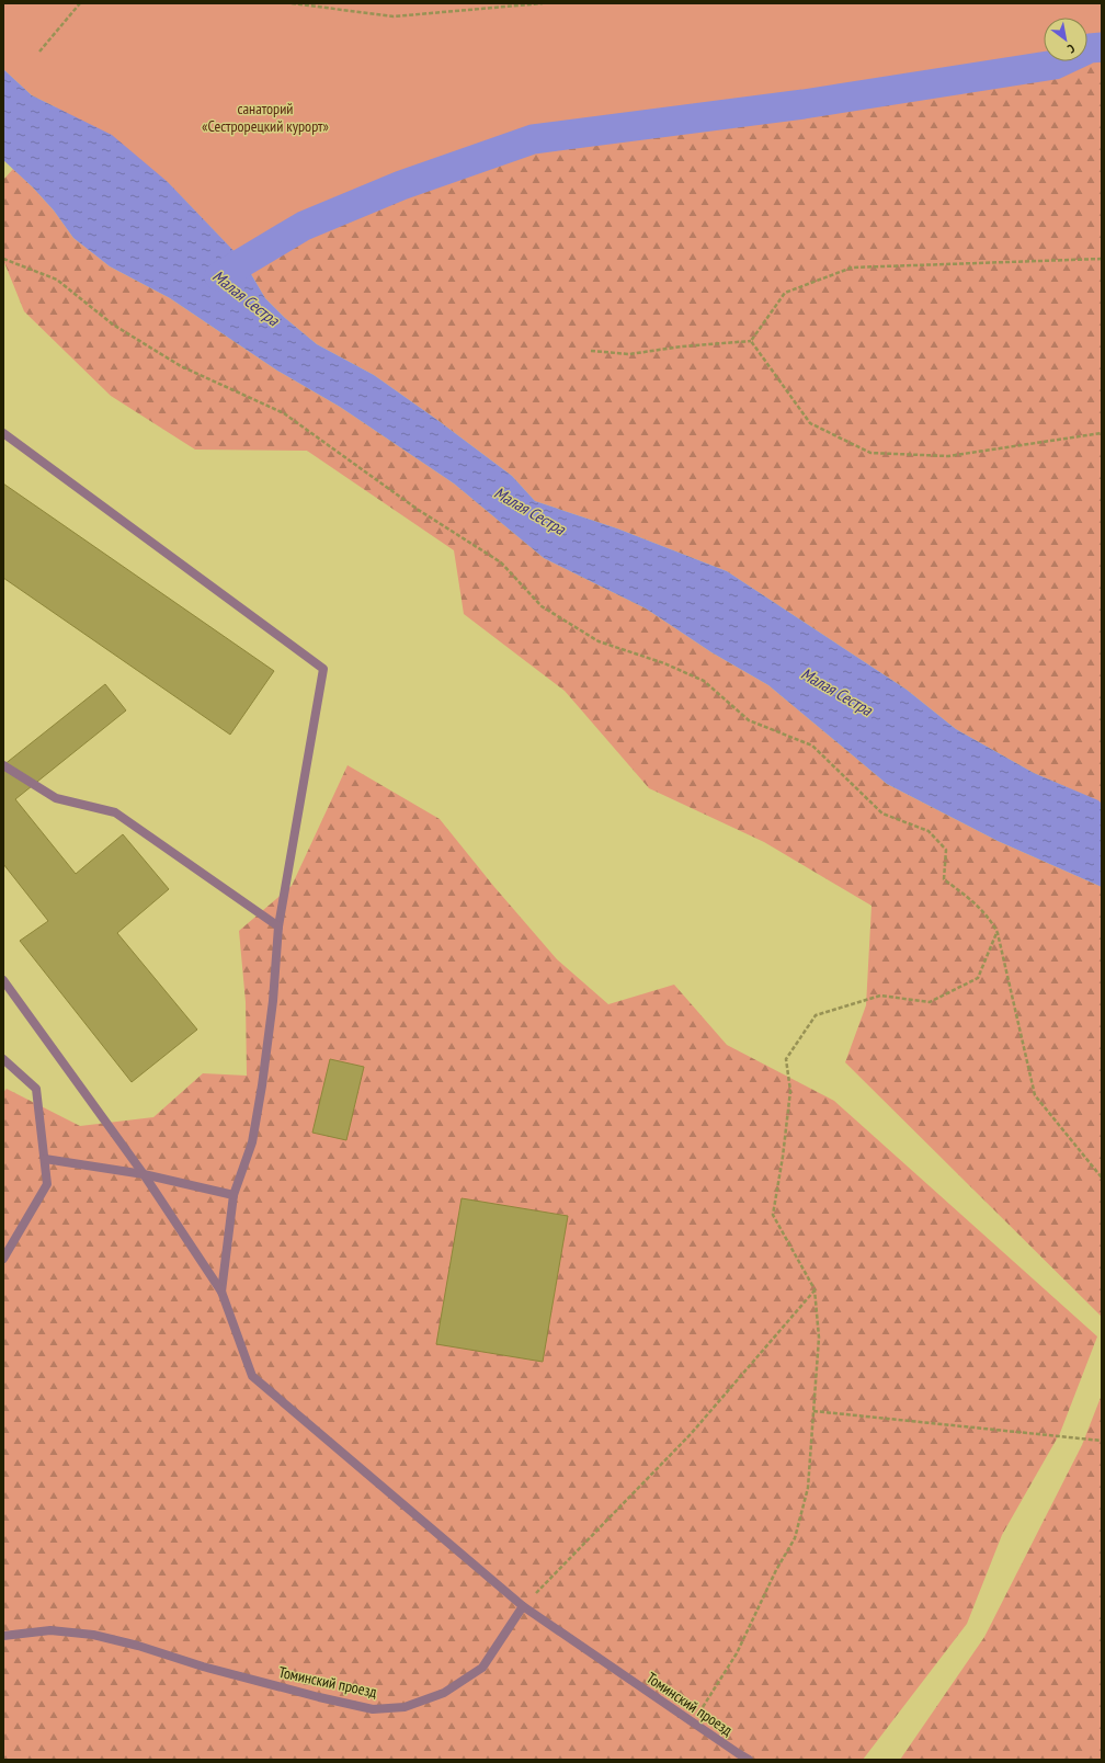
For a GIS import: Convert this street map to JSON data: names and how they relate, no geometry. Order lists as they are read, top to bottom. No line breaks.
{"streets":{"street":["Томинский проезд"]},"water":["Малая Сестра"],"parks":["санаторий «Сестрорецкий курорт»"],"north":"bottom right"}
